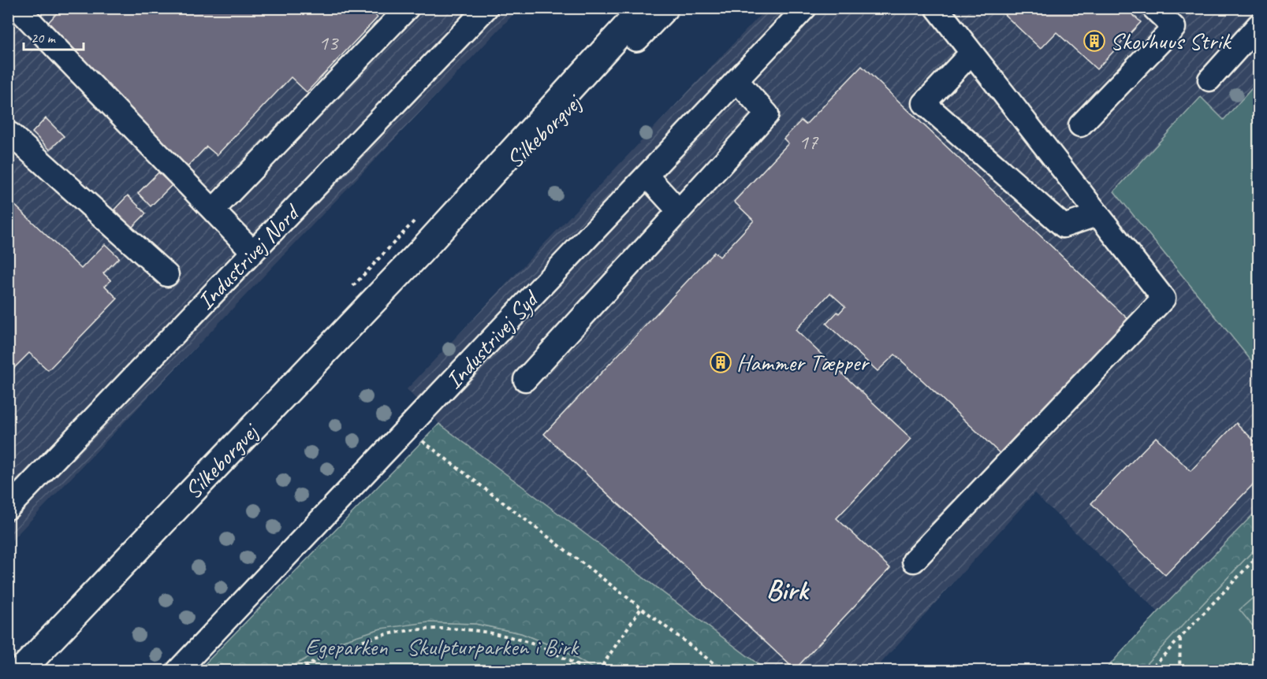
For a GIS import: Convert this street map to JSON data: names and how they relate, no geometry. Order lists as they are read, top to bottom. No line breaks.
{"streets":{"main road":["Silkeborgvej"],"street":["Industrivej Nord","Industrivej Syd"]},"districts":["Birk"],"parks":["Egeparken - Skulpturparken i Birk"],"places":{"building":["Skovhuus Strik","Hammer Tæpper"]},"house_numbers":["13","17"],"scale_bar":"20 m"}
